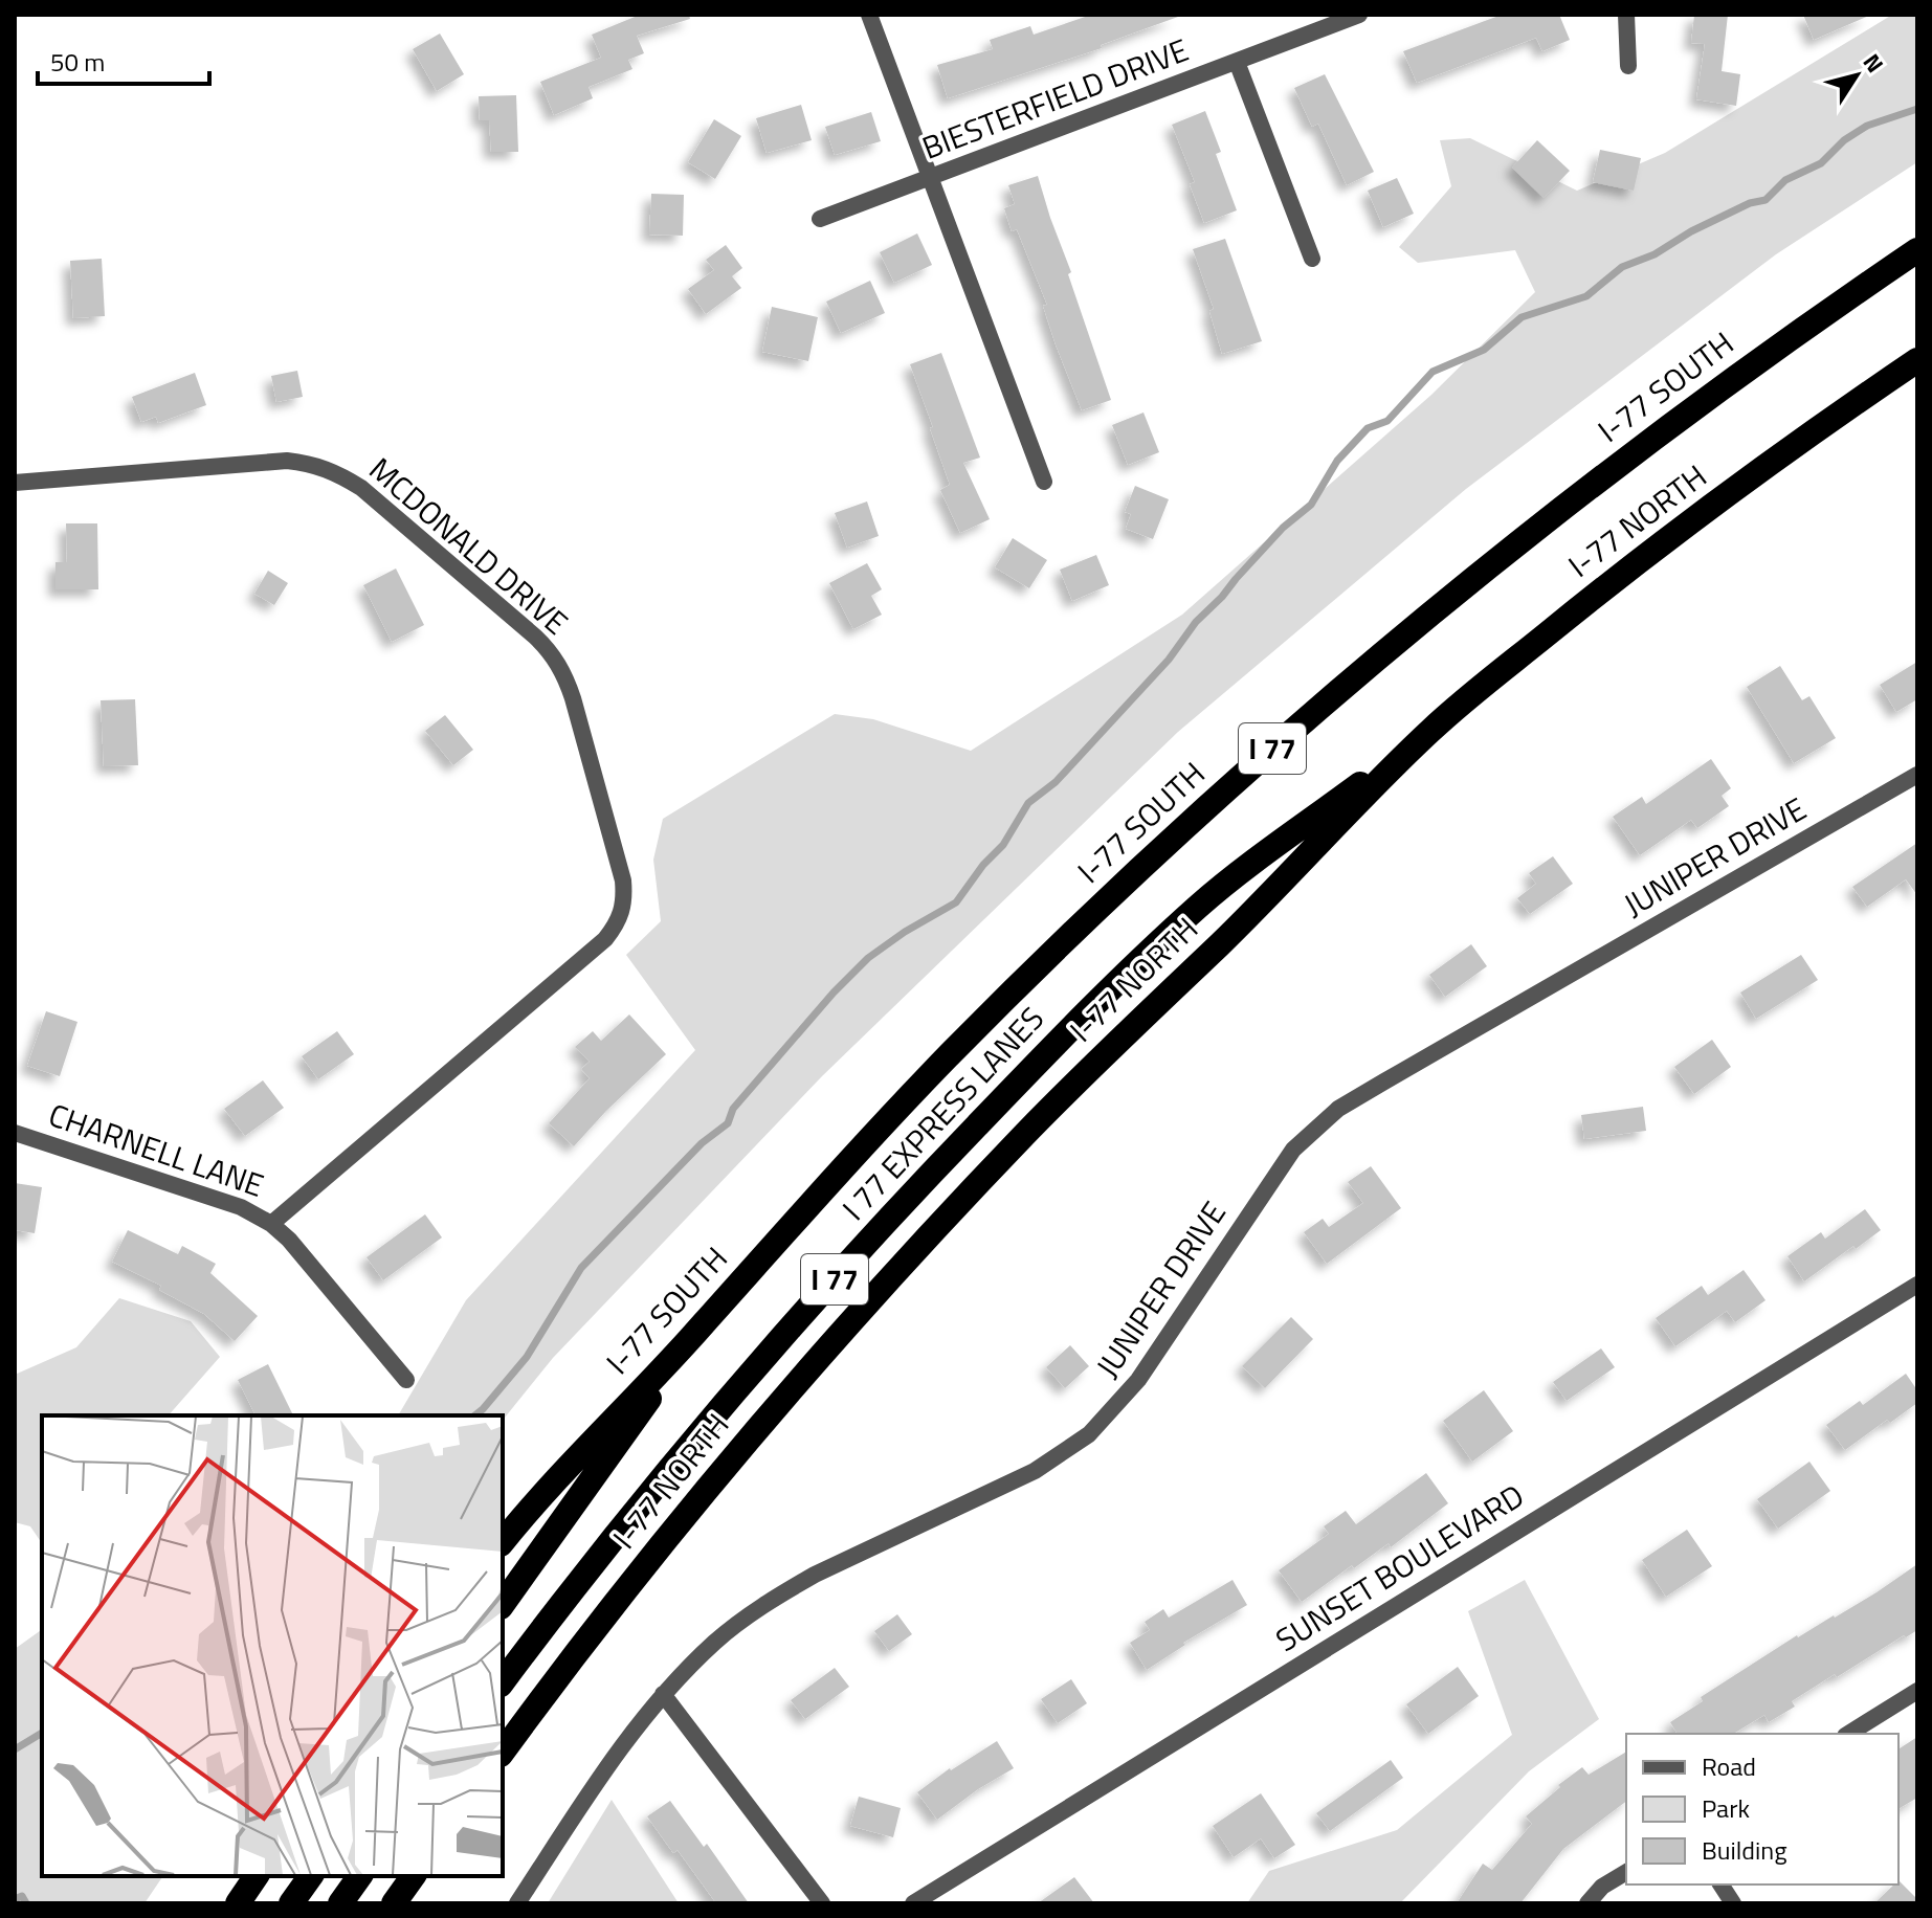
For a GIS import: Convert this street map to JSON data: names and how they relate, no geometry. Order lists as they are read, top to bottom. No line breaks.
{"streets":{"highway":["I-77 SOUTH","I-77 NORTH","I 77","I 77 EXPRESS LANES"],"street":["BIESTERFIELD DRIVE","MCDONALD DRIVE","JUNIPER DRIVE","CHARNELL LANE","SUNSET BOULEVARD"]},"crossings":[["I-77 SOUTH","I 77"],["I-77 NORTH","I 77 EXPRESS LANES"],["MCDONALD DRIVE","CHARNELL LANE"]],"legend":["Road","Park","Building"],"scale_bar":"50 m","north":"top right"}
